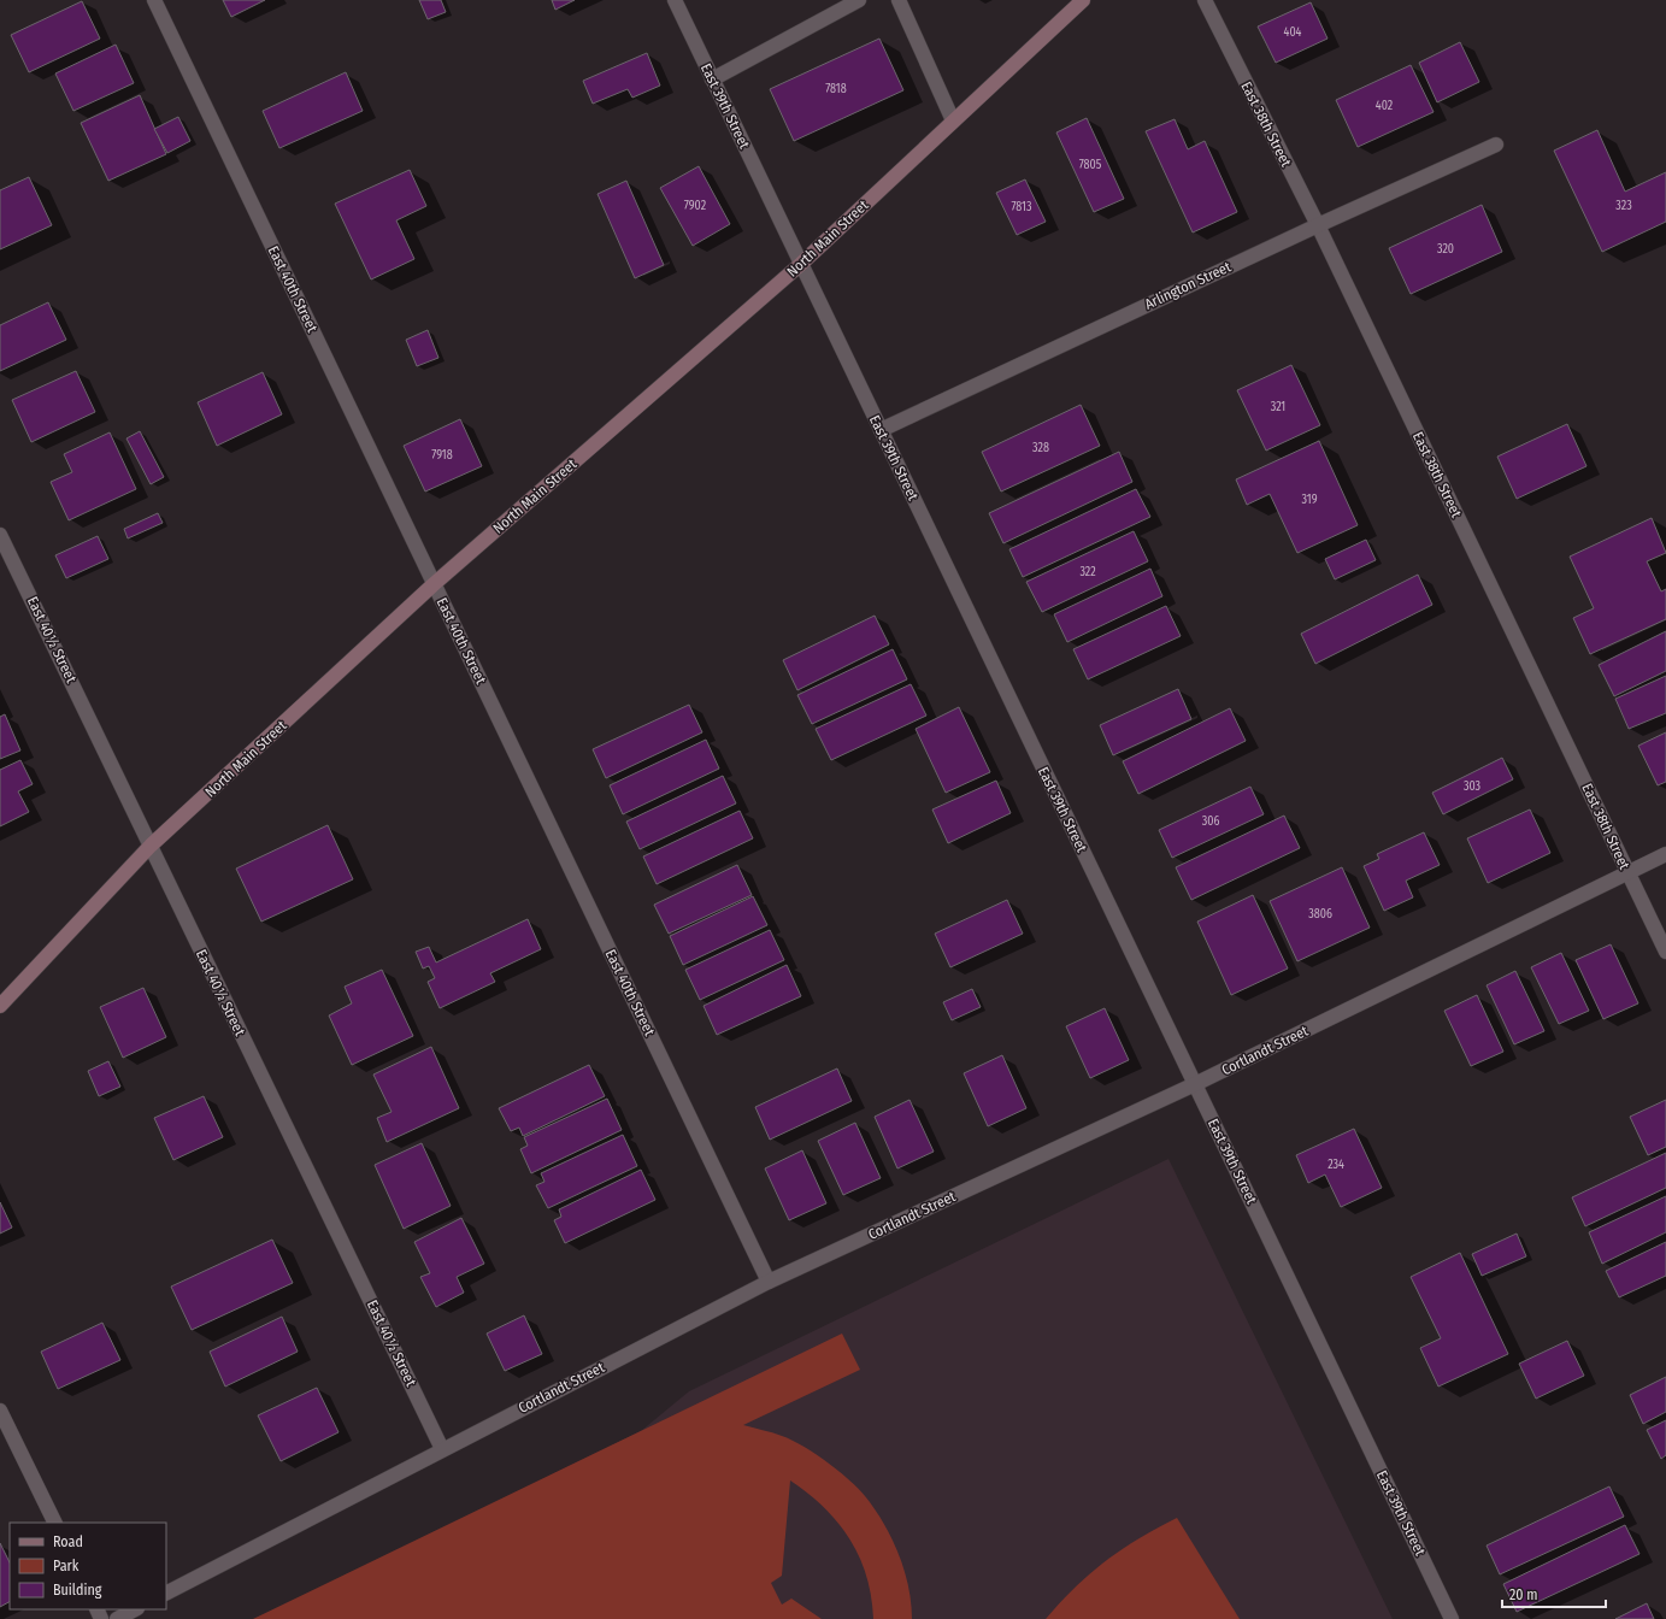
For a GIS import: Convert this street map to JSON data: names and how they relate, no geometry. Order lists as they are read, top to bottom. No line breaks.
{"streets":{"main road":["North Main Street"],"street":["East 39th Street","East 38th Street","Arlington Street","East 40th Street","East 40½ Street","Cortlandt Street"]},"crossings":[["East 39th Street","North Main Street"],["East 39th Street","Arlington Street"],["East 39th Street","Cortlandt Street"],["East 38th Street","Arlington Street"],["East 38th Street","Cortlandt Street"],["North Main Street","East 40th Street"],["North Main Street","East 40½ Street"],["East 40th Street","Cortlandt Street"],["East 40½ Street","Cortlandt Street"]],"house_numbers":["404","7818","402","7805","7902","323","7813","320","321","328","7918","319","322","303","306","3806","234"],"legend":["Road","Park","Building"],"scale_bar":"20 m"}
